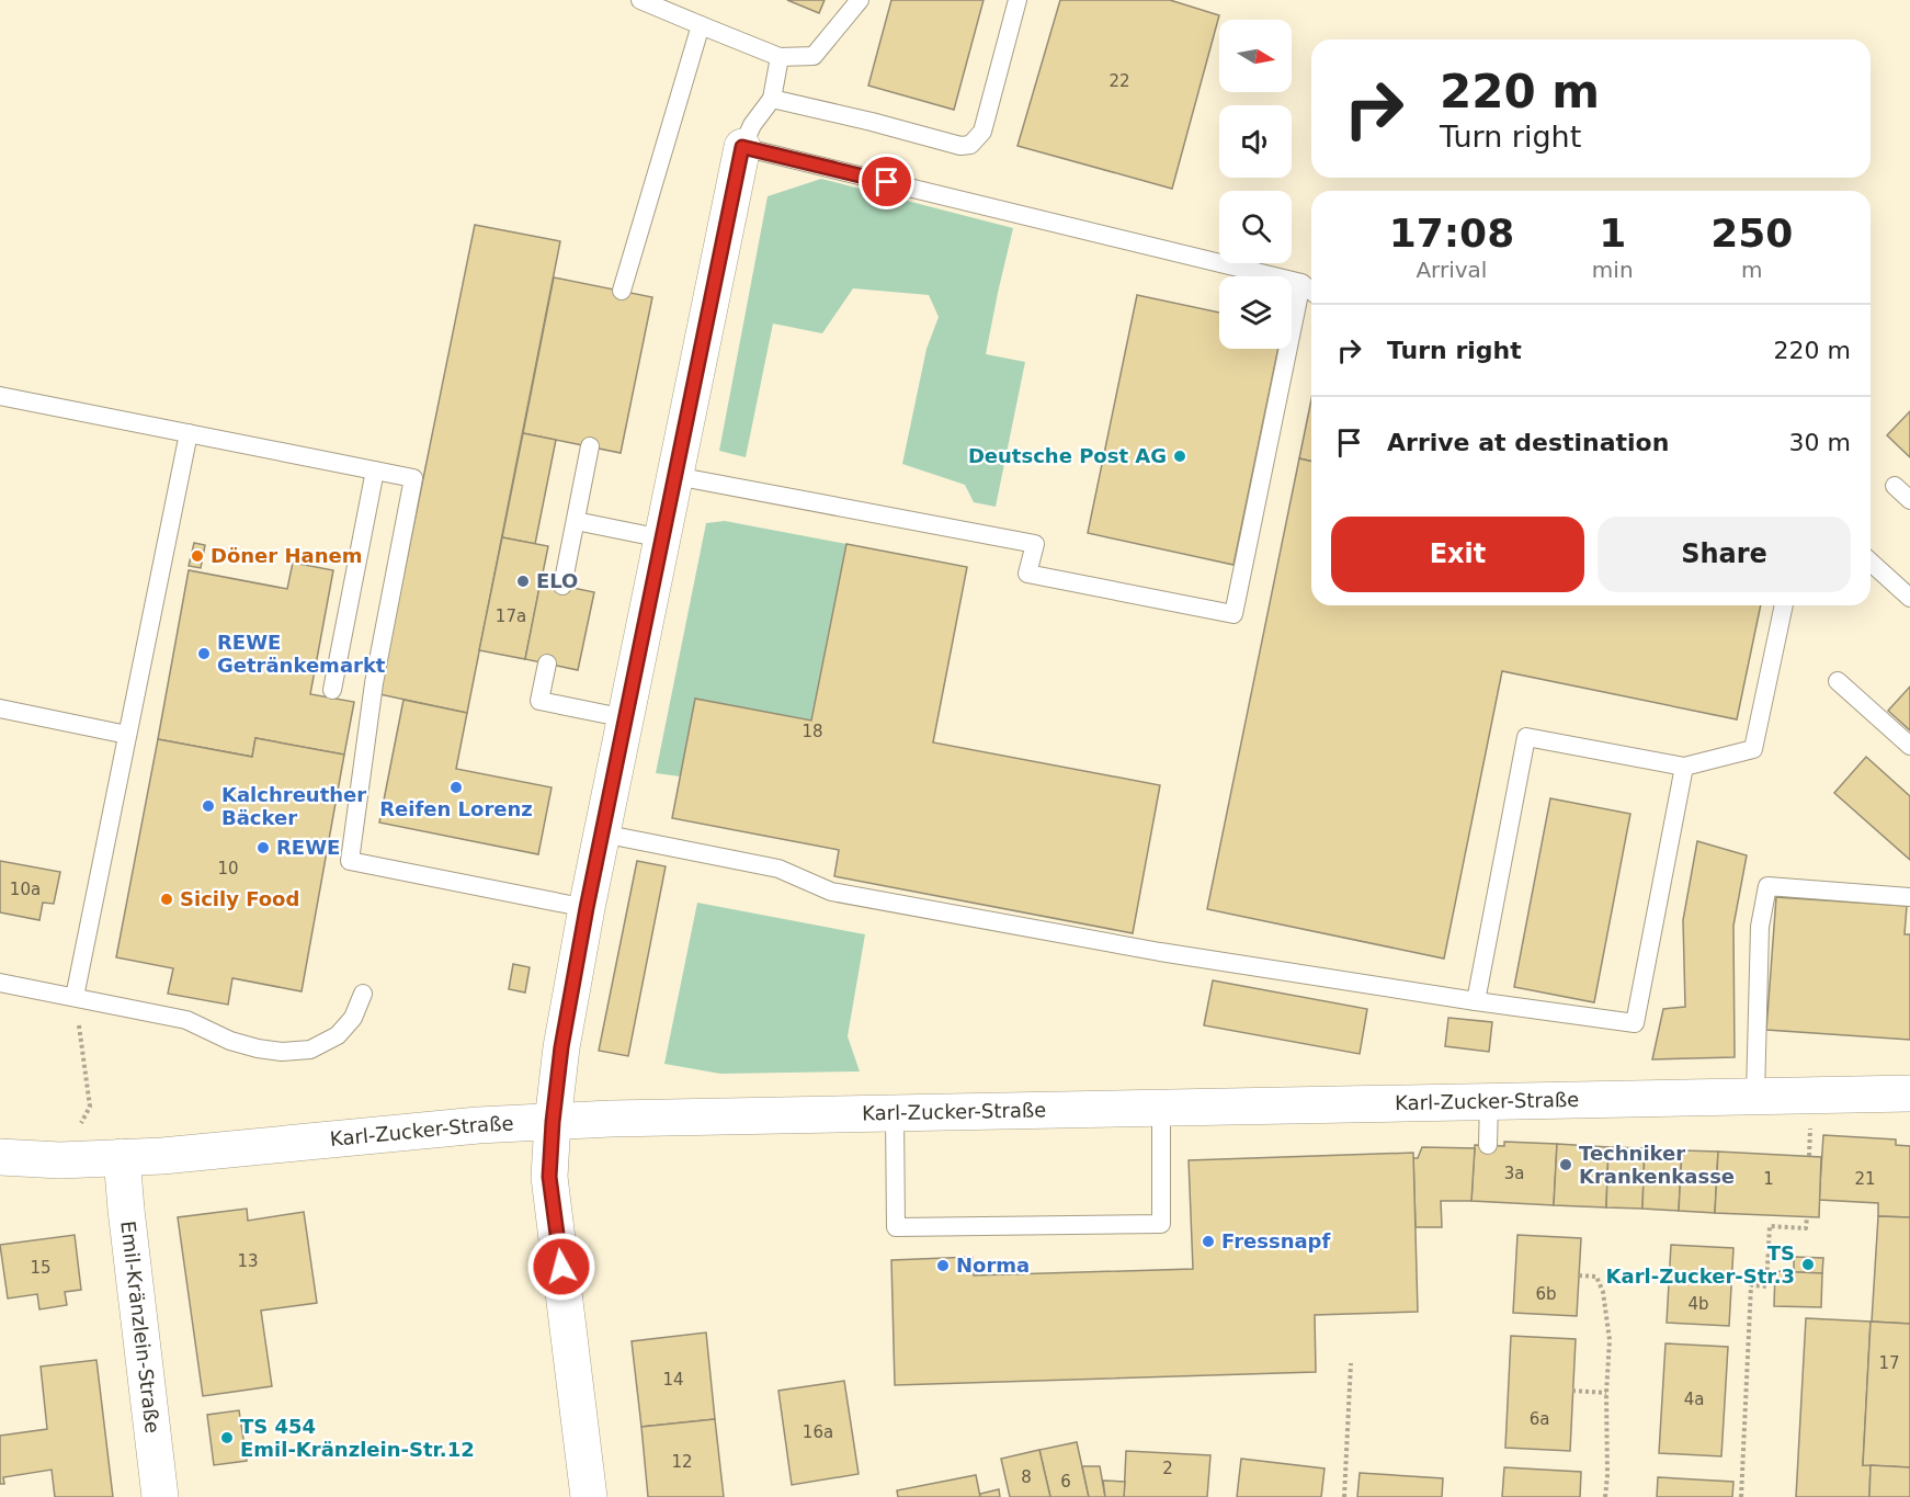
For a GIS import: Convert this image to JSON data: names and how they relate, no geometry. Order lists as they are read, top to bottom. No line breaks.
{"streets":{"street":["Karl-Zucker-Straße","Emil-Kränzlein-Straße"]},"crossings":[["Karl-Zucker-Straße","Emil-Kränzlein-Straße"]],"places":["Deutsche Post AG","Döner Hanem","ELO","REWE Getränkemarkt","Reifen Lorenz","Kalchreuther Bäcker","REWE","Sicily Food","Techniker Krankenkasse","Fressnapf","TS Karl-Zucker-Str.3","Norma","TS 454 Emil-Kränzlein-Str.12"],"house_numbers":["22","17a","18","10","10a","3a","1","21","13","15","6b","4b","17","14","4a","6a","16a","12","2","8","6"],"north":"right","page":{"turn":["220 m","Turn right"],"eta":["17:08","Arrival","1","min","250","m"],"list":[{"name":"Turn right","value":"220 m"},{"name":"Arrive at destination","value":"30 m"}],"buttons":["Exit","Share"]}}
